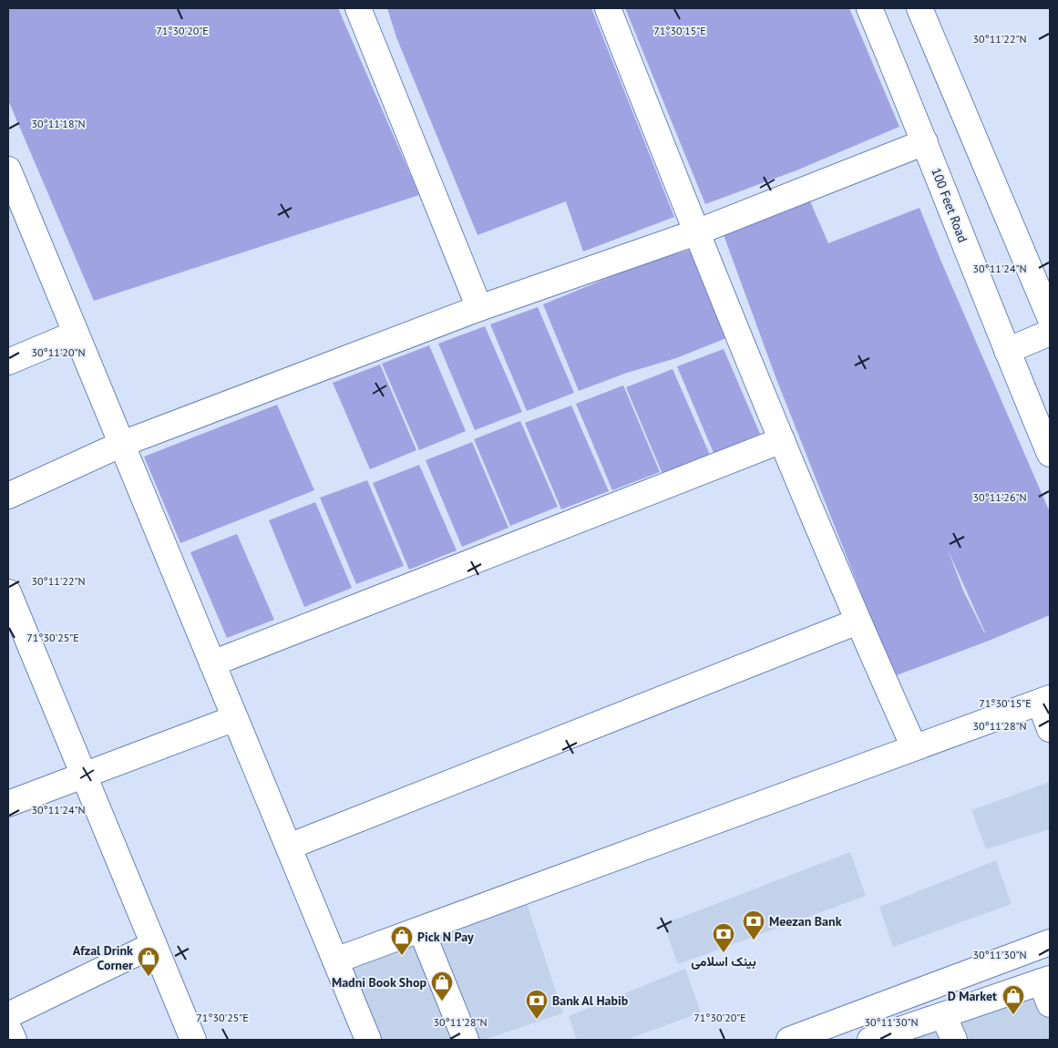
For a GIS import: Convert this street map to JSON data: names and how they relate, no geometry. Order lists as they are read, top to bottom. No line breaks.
{"streets":{"street":["100 Feet Road"]},"places":{"bank":["Meezan Bank","بینک اسلامی","Bank Al Habib"],"shop":["Pick N Pay","Afzal Drink Corner","Madni Book Shop","D Market"]},"coordinates":["71°30'20\"E","71°30'15\"E","30°11'22\"N","30°11'18\"N","30°11'24\"N","30°11'20\"N","30°11'26\"N","71°30'25\"E","30°11'28\"N","30°11'30\"N"]}
